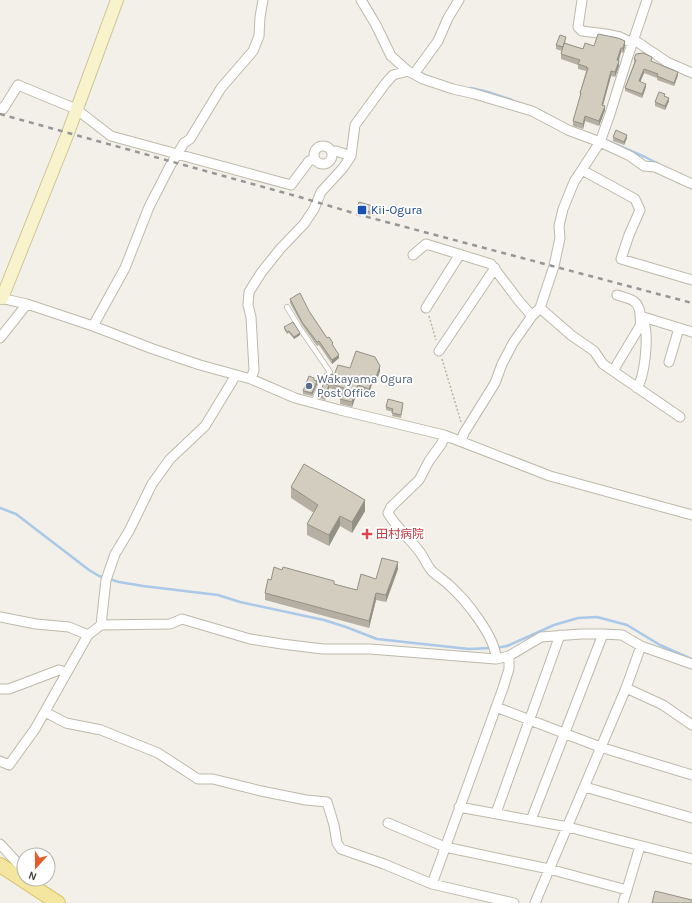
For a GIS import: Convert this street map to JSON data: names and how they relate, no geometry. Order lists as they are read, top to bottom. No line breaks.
{"places":{"transit":["Kii-Ogura"],"other":["Wakayama Ogura Post Office"],"health":["田村病院"]},"north":"bottom"}
